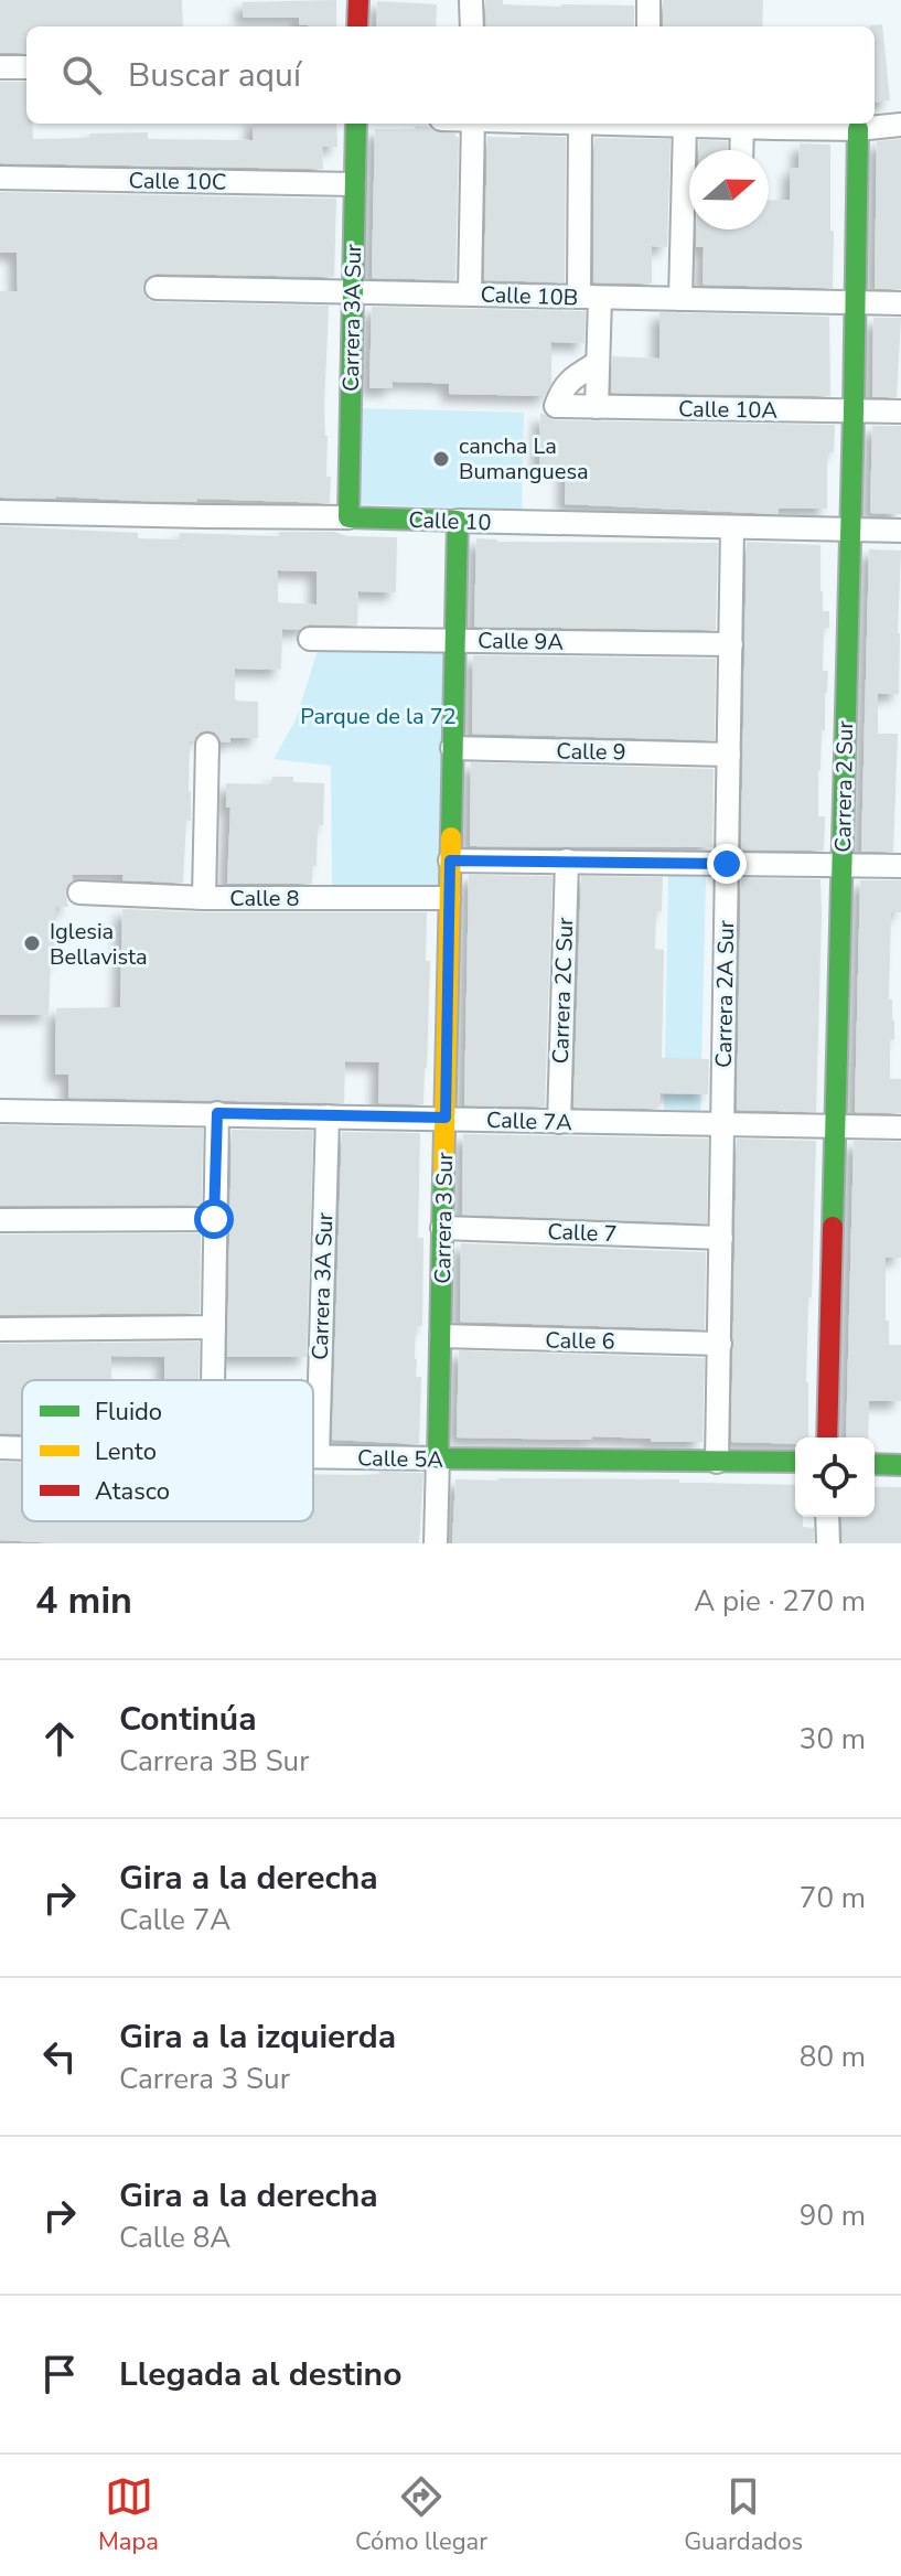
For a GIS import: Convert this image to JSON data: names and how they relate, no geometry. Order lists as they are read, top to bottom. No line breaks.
{"streets":{"street":["Calle 10C","Calle 10B","Carrera 3A Sur","Calle 10A","Calle 10","Calle 9A","Calle 9","Carrera 2 Sur","Calle 8","Carrera 2C Sur","Carrera 2A Sur","Calle 7A","Carrera 3 Sur","Calle 7","Calle 6","Calle 5A"]},"crossings":[["Calle 10C","Carrera 3A Sur"],["Calle 10B","Carrera 3A Sur"],["Calle 10B","Carrera 2 Sur"],["Carrera 3A Sur","Calle 10"],["Carrera 3A Sur","Calle 7A"],["Carrera 3A Sur","Calle 5A"],["Calle 10A","Carrera 2 Sur"],["Calle 10","Carrera 2 Sur"],["Calle 10","Carrera 2A Sur"],["Calle 10","Carrera 3 Sur"],["Calle 9A","Carrera 2A Sur"],["Calle 9A","Carrera 3 Sur"],["Calle 9","Carrera 2A Sur"],["Calle 9","Carrera 3 Sur"],["Carrera 2 Sur","Calle 7A"],["Calle 8","Carrera 3 Sur"],["Carrera 2C Sur","Calle 7A"],["Carrera 2A Sur","Calle 7A"],["Carrera 2A Sur","Calle 7"],["Carrera 2A Sur","Calle 6"],["Carrera 2A Sur","Calle 5A"],["Calle 7A","Carrera 3 Sur"],["Carrera 3 Sur","Calle 7"],["Carrera 3 Sur","Calle 6"],["Carrera 3 Sur","Calle 5A"]],"parks":["Parque de la 72"],"places":["cancha La Bumanguesa","Iglesia Bellavista"],"legend":["Fluido","Lento","Atasco"],"north":"right","page":{"search":"Buscar aquí","heading":["4 min","A pie · 270 m"],"list":[["Continúa","Carrera 3B Sur","30 m"],["Gira a la derecha","Calle 7A","70 m"],["Gira a la izquierda","Carrera 3 Sur","80 m"],["Gira a la derecha","Calle 8A","90 m"],"Llegada al destino"],"nav":["Mapa","Cómo llegar","Guardados"]}}
